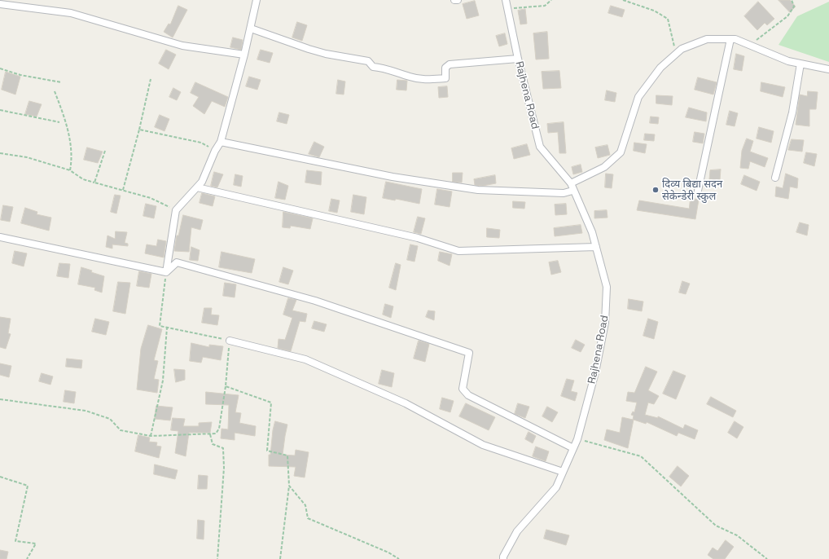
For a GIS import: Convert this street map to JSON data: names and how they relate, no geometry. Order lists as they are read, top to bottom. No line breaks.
{"streets":{"street":["Rajhena Road"]},"places":["दिव्य बिद्या सदन सेकेन्डेरी स्कुल"]}
